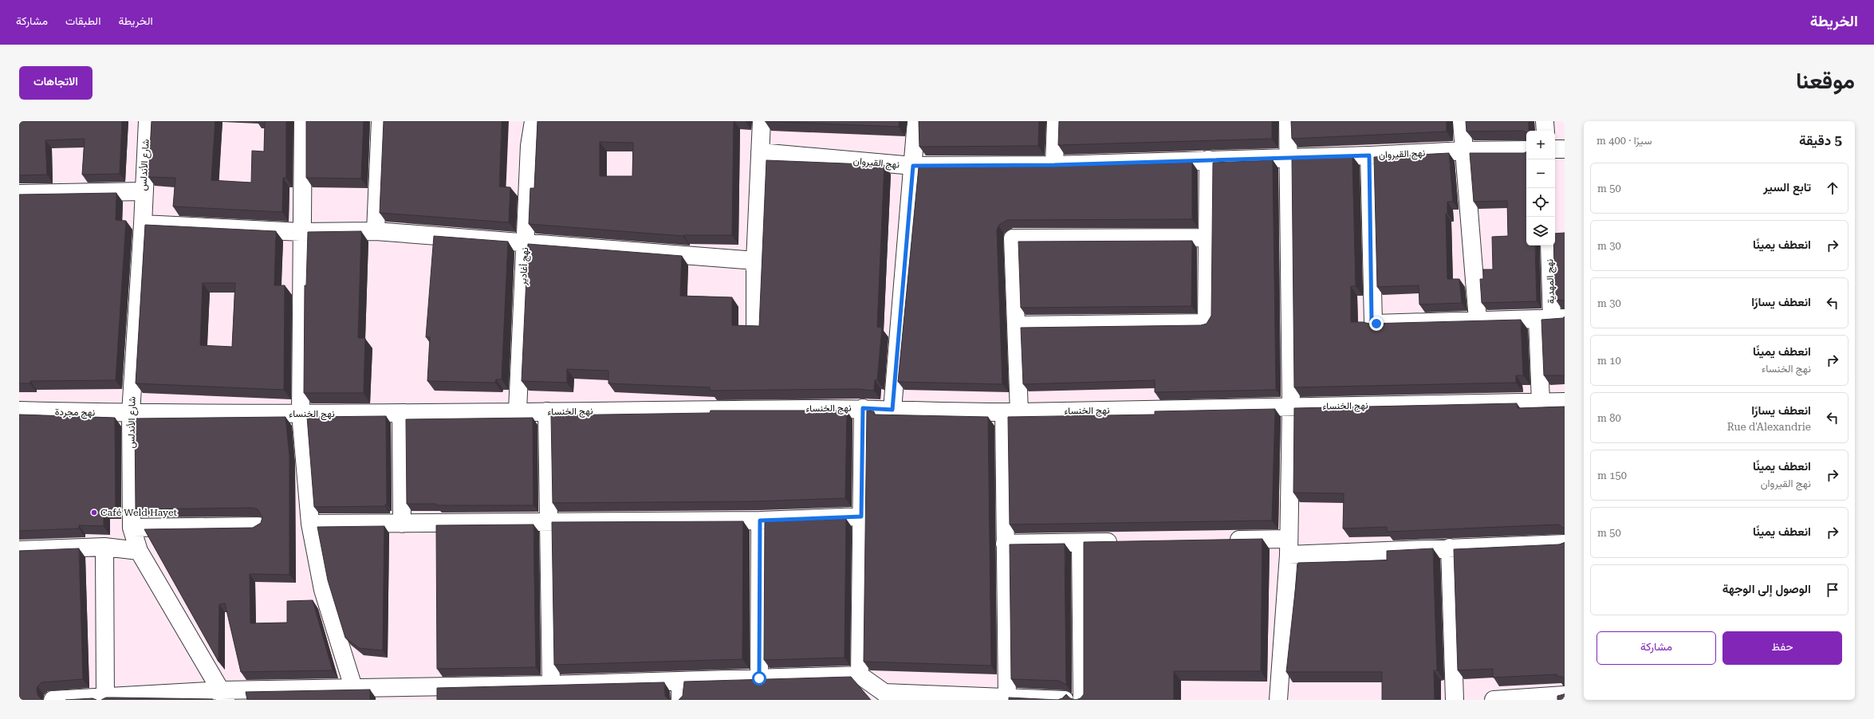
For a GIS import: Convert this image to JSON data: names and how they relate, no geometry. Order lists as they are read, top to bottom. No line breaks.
{"streets":{"street":["نهج القيروان","شارع الأندلس","نهج أغادير","نهج المهدية","نهج الخنساء","نهج مجردة"]},"crossings":[["شارع الأندلس","نهج الخنساء"],["شارع الأندلس","نهج مجردة"],["نهج أغادير","نهج الخنساء"],["نهج المهدية","نهج الخنساء"],["نهج الخنساء","نهج مجردة"]],"places":["Café Weld Hayet"],"page":{"header":"الخريطة","nav":["الخريطة","الطبقات","مشاركة"],"title":"موقعنا","buttons":["الاتجاهات",["حفظ","مشاركة"]],"heading":["5 دقيقة","سيرًا · 400 m"],"map_buttons":["+","−"],"list":[["تابع السير","50 m"],["انعطف يمينًا","30 m"],["انعطف يسارًا","30 m"],["انعطف يمينًا","نهج الخنساء","10 m"],["انعطف يسارًا","Rue d'Alexandrie","80 m"],["انعطف يمينًا","نهج القيروان","150 m"],["انعطف يمينًا","50 m"],"الوصول إلى الوجهة"]}}
